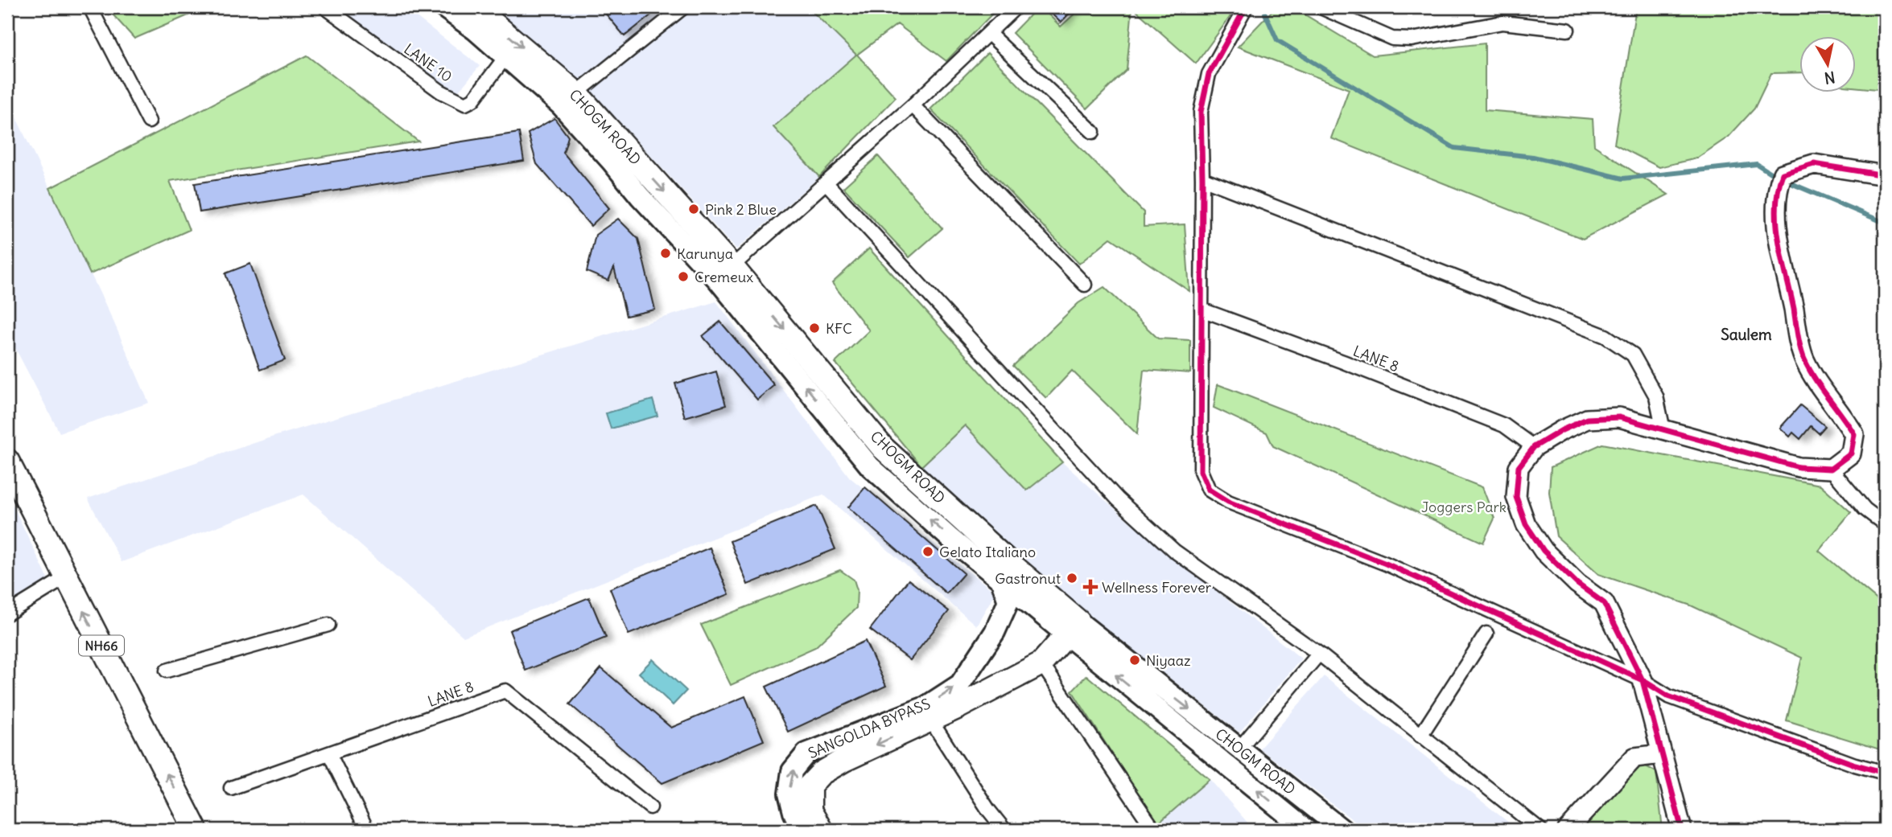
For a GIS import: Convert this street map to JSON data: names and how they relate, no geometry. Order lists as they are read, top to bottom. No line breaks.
{"streets":{"highway":["CHOGM ROAD","NH66","SANGOLDA BYPASS"],"street":["LANE 10","LANE 8"]},"crossings":[["LANE 10","CHOGM ROAD"],["CHOGM ROAD","SANGOLDA BYPASS"]],"districts":["Saulem"],"parks":["Joggers Park"],"places":{"other":["Pink 2 Blue","Karunya","Cremeux","KFC","Gelato Italiano","Gastronut","Niyaaz"],"health":["Wellness Forever"]},"north":"bottom"}
